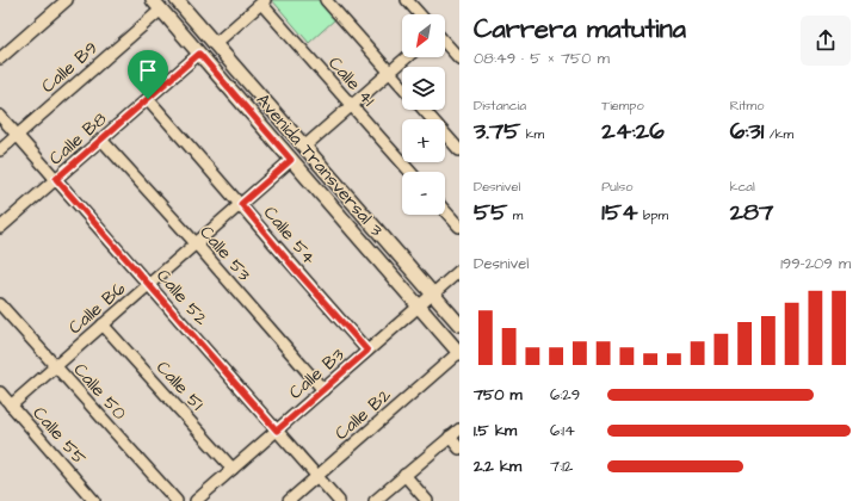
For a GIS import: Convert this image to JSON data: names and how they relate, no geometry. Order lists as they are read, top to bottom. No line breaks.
{"streets":{"street":["Calle B9","Calle 41","Calle B8","Avenida Transversal 3","Calle 54","Calle 53","Calle 52","Calle B6","Calle B3","Calle 51","Calle 50","Calle B2","Calle 55"]},"crossings":[["Calle B9","Avenida Transversal 3"],["Calle B9","Calle 52"],["Calle B8","Avenida Transversal 3"],["Calle B8","Calle 54"],["Calle B8","Calle 53"],["Calle B8","Calle 52"],["Avenida Transversal 3","Calle B6"],["Avenida Transversal 3","Calle B3"],["Avenida Transversal 3","Calle B2"],["Calle 54","Calle B6"],["Calle 54","Calle B3"],["Calle 53","Calle B6"],["Calle 53","Calle B3"],["Calle 52","Calle B6"],["Calle 52","Calle B3"],["Calle 52","Calle B2"],["Calle B6","Calle 51"],["Calle B6","Calle 50"],["Calle B6","Calle 55"],["Calle B3","Calle 51"]],"north":"bottom left","page":{"heading":["Carrera matutina","08:49 · 5 × 750 m"],"map_buttons":["+","−"],"stats":[["Distancia","3.75 km"],["Tiempo","24:26"],["Ritmo","6:31 /km"],["Desnivel","55 m"],["Pulso","154 bpm"],["kcal","287"]],"chart":["Desnivel","199–209 m"],"list":[{"name":"750 m","note":"6:29"},{"name":"1.5 km","note":"6:14"},{"name":"2.2 km","note":"7:12"}]}}
